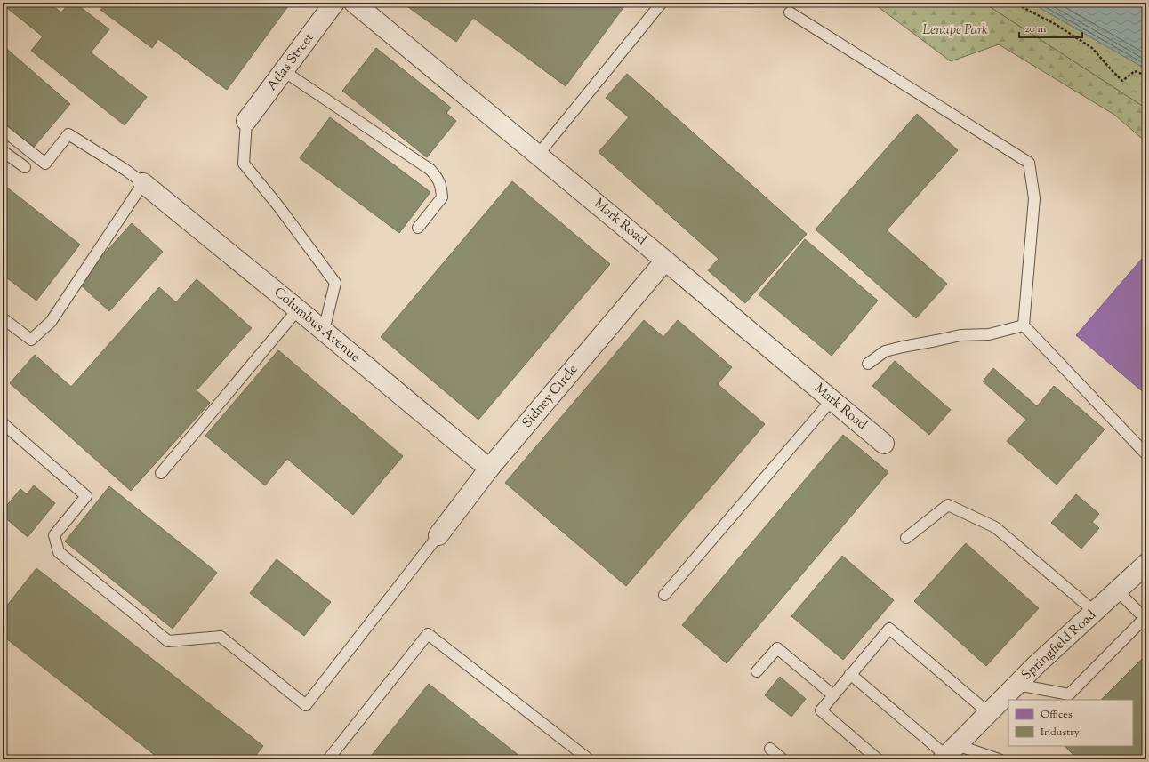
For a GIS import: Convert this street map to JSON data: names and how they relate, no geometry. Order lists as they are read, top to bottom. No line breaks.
{"streets":{"street":["Atlas Street","Mark Road","Columbus Avenue","Sidney Circle","Springfield Road"]},"crossings":[["Mark Road","Sidney Circle"],["Columbus Avenue","Sidney Circle"]],"parks":["Lenape Park"],"legend":["Offices","Industry"],"scale_bar":"20 m"}
